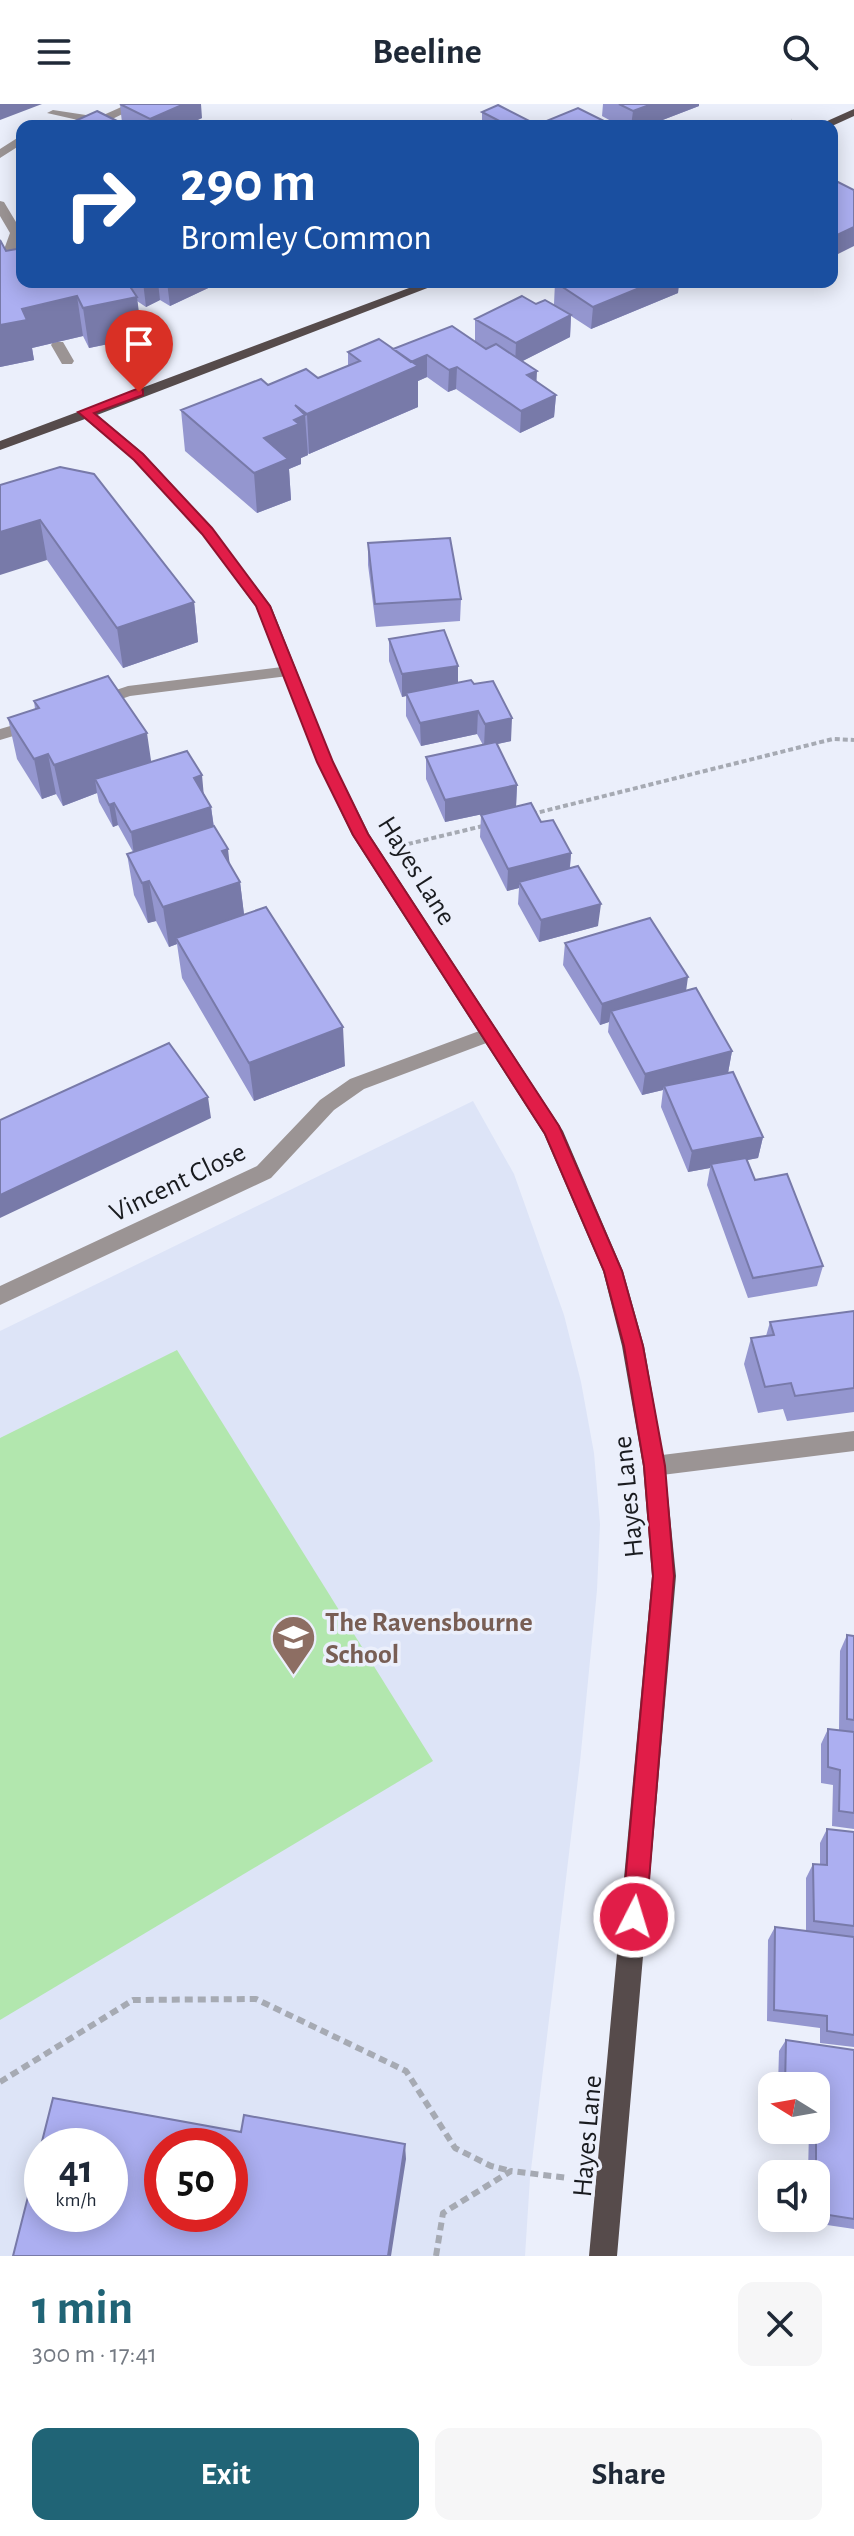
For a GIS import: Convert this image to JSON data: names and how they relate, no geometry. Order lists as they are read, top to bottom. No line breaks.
{"streets":{"main road":["Hayes Lane"],"street":["Vincent Close"]},"crossings":[["Hayes Lane","Vincent Close"]],"places":{"school or university":["The Ravensbourne School"]},"north":"left","page":{"header":"Beeline","turn":["290 m","Bromley Common"],"speed":"41 km/h","limit":"50","heading":["1 min","300 m · 17:41"],"buttons":["Exit","Share"]}}
